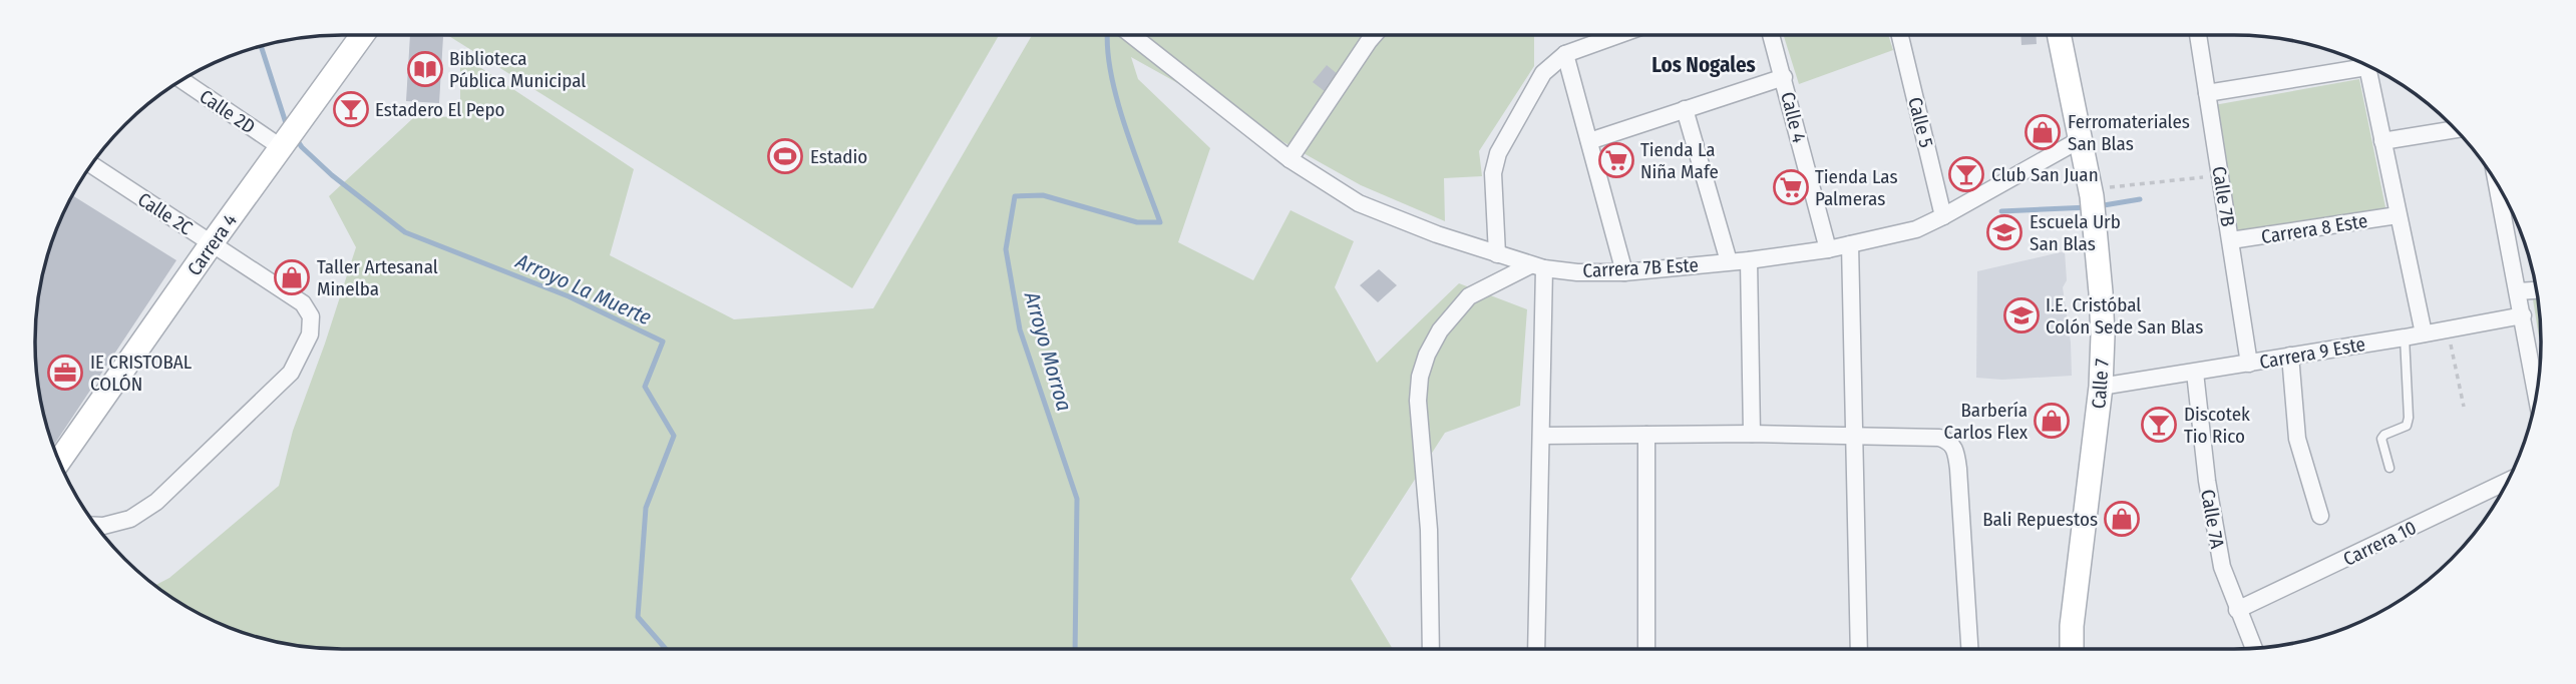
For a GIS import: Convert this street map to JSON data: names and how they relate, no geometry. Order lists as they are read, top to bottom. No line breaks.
{"streets":{"street":["Calle 2D","Calle 4","Calle 5","Calle 7B","Calle 2C","Carrera 8 Este","Carrera 4","Carrera 7B Este","Carrera 9 Este","Calle 7","Calle 7A","Carrera 10"]},"crossings":[["Calle 2D","Carrera 4"],["Calle 4","Carrera 7B Este"],["Calle 5","Carrera 7B Este"],["Calle 7B","Carrera 8 Este"],["Calle 7B","Carrera 9 Este"],["Calle 2C","Carrera 4"],["Carrera 7B Este","Calle 7"],["Carrera 9 Este","Calle 7"],["Carrera 9 Este","Calle 7A"],["Calle 7A","Carrera 10"]],"districts":["Los Nogales"],"water":["Arroyo La Muerte","Arroyo Morroa"],"places":{"library":["Biblioteca Pública Municipal"],"bar":["Estadero El Pepo","Club San Juan","Discotek Tio Rico"],"shop":["Ferromateriales San Blas","Taller Artesanal Minelba","Barbería Carlos Flex","Bali Repuestos"],"sports":["Estadio"],"supermarket":["Tienda La Niña Mafe","Tienda Las Palmeras"],"school or university":["Escuela Urb San Blas","I.E. Cristóbal Colón Sede San Blas"],"office":["IE CRISTOBAL COLÓN"]}}
